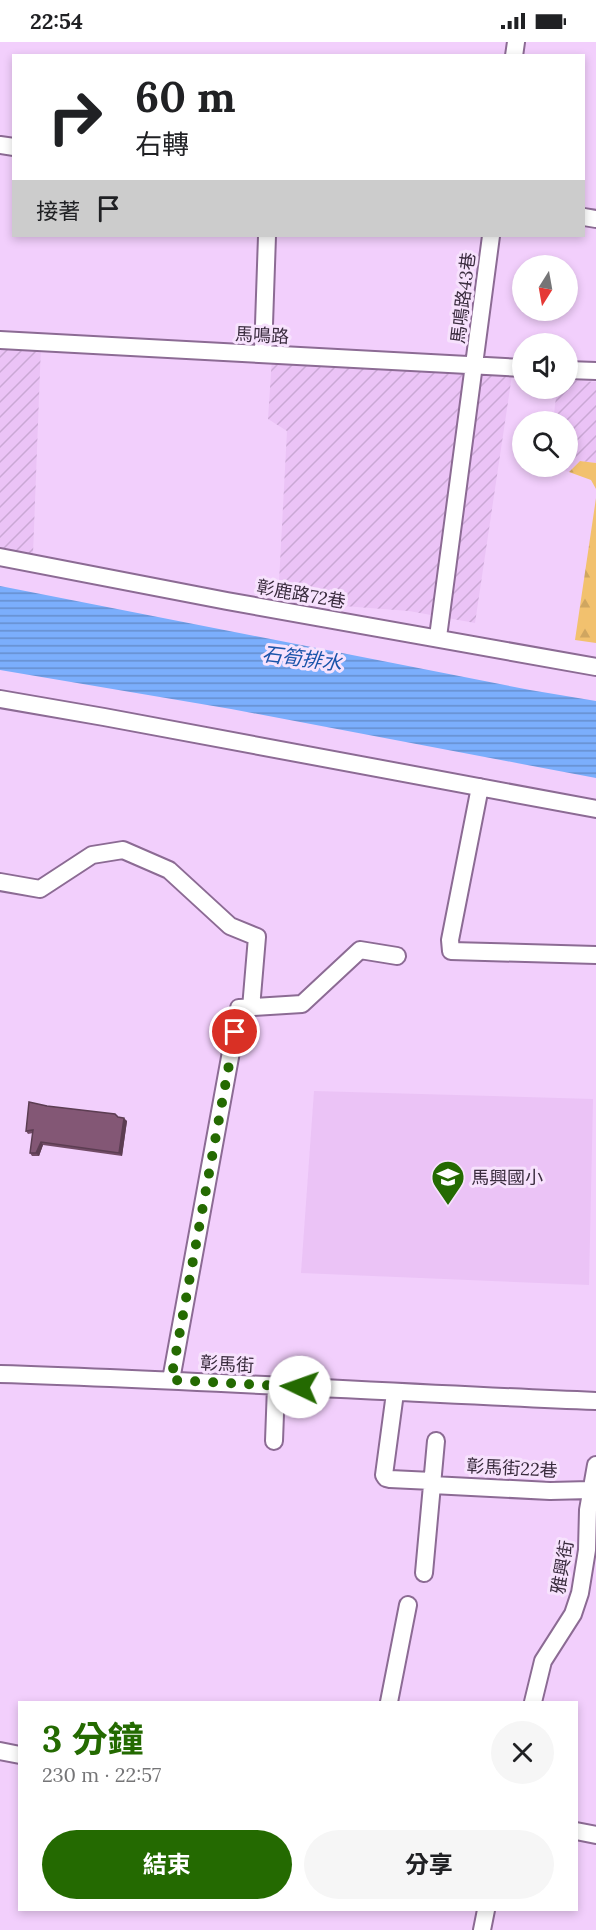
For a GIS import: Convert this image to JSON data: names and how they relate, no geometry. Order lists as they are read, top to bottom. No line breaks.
{"streets":{"street":["馬鳴路43巷","馬鳴路","彰鹿路72巷","彰馬街","彰馬街22巷","雅興街"]},"crossings":[["馬鳴路43巷","馬鳴路"],["馬鳴路43巷","彰鹿路72巷"],["彰馬街","彰馬街22巷"],["彰馬街22巷","雅興街"]],"water":["石筍排水"],"places":{"school or university":["馬興國小"]},"north":"bottom","page":{"status":"22:54","turn":["60 m","右轉"],"then":"接著","heading":["3 分鐘","230 m · 22:57"],"buttons":["結束","分享"]}}
